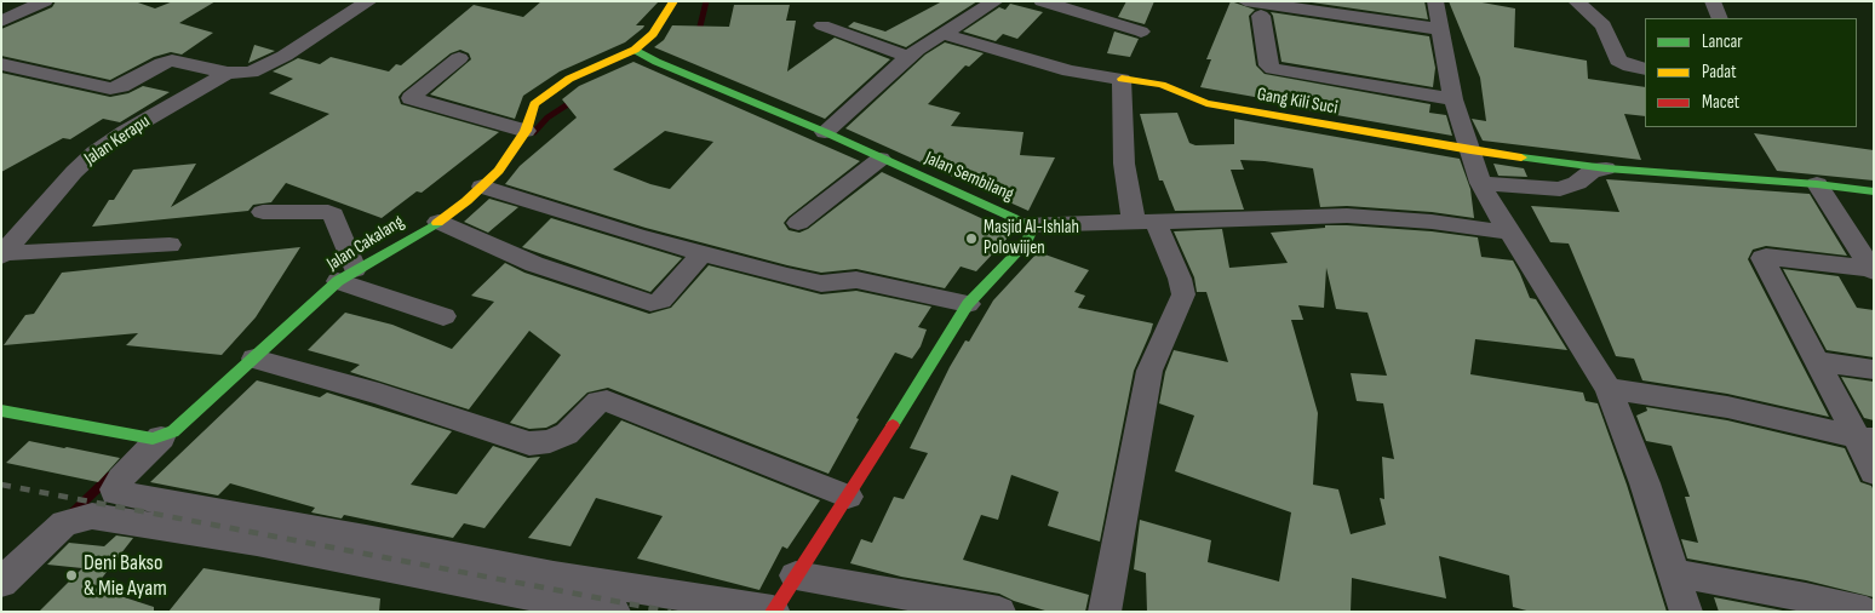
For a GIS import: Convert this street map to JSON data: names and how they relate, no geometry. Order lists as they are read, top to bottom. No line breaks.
{"streets":{"street":["Gang Kili Suci","Jalan Kerapu","Jalan Sembilang","Jalan Cakalang"]},"crossings":[["Jalan Sembilang","Jalan Cakalang"]],"places":["Masjid Al-Ishlah Polowiijen","Deni Bakso & Mie Ayam"],"legend":["Lancar","Padat","Macet"]}
